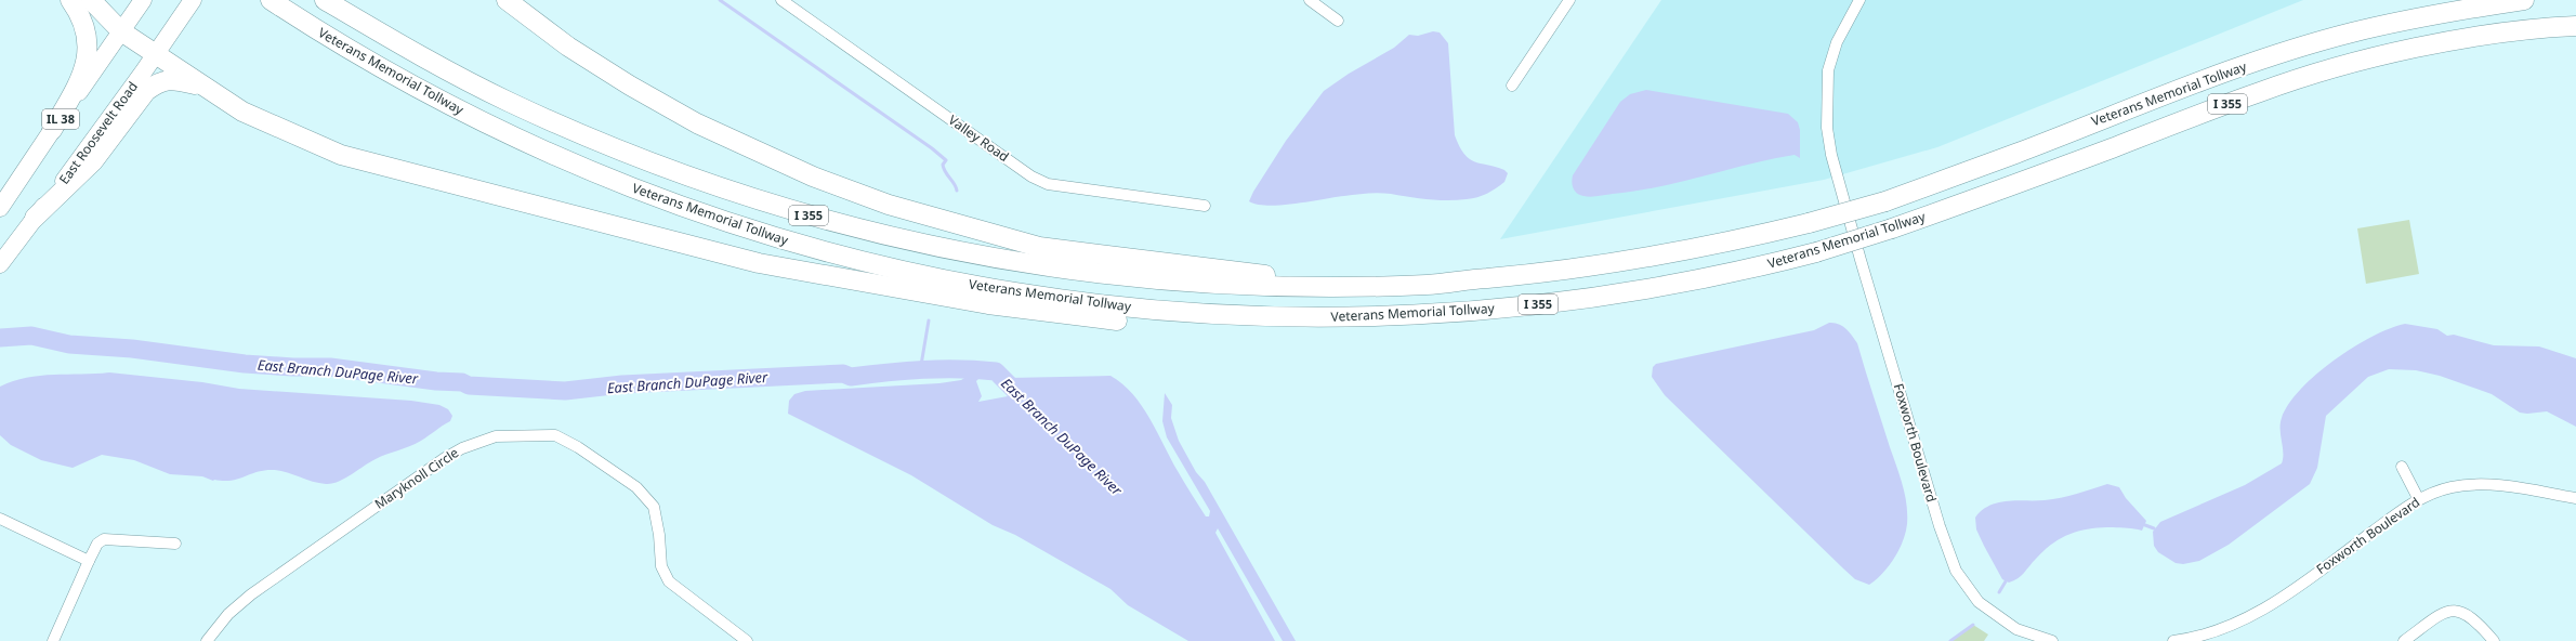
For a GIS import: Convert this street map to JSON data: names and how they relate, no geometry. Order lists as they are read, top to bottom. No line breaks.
{"streets":{"highway":["Veterans Memorial Tollway","I 355"],"main road":["IL 38","East Roosevelt Road"],"street":["Valley Road","Foxworth Boulevard","Maryknoll Circle"]},"water":["East Branch DuPage River"]}
